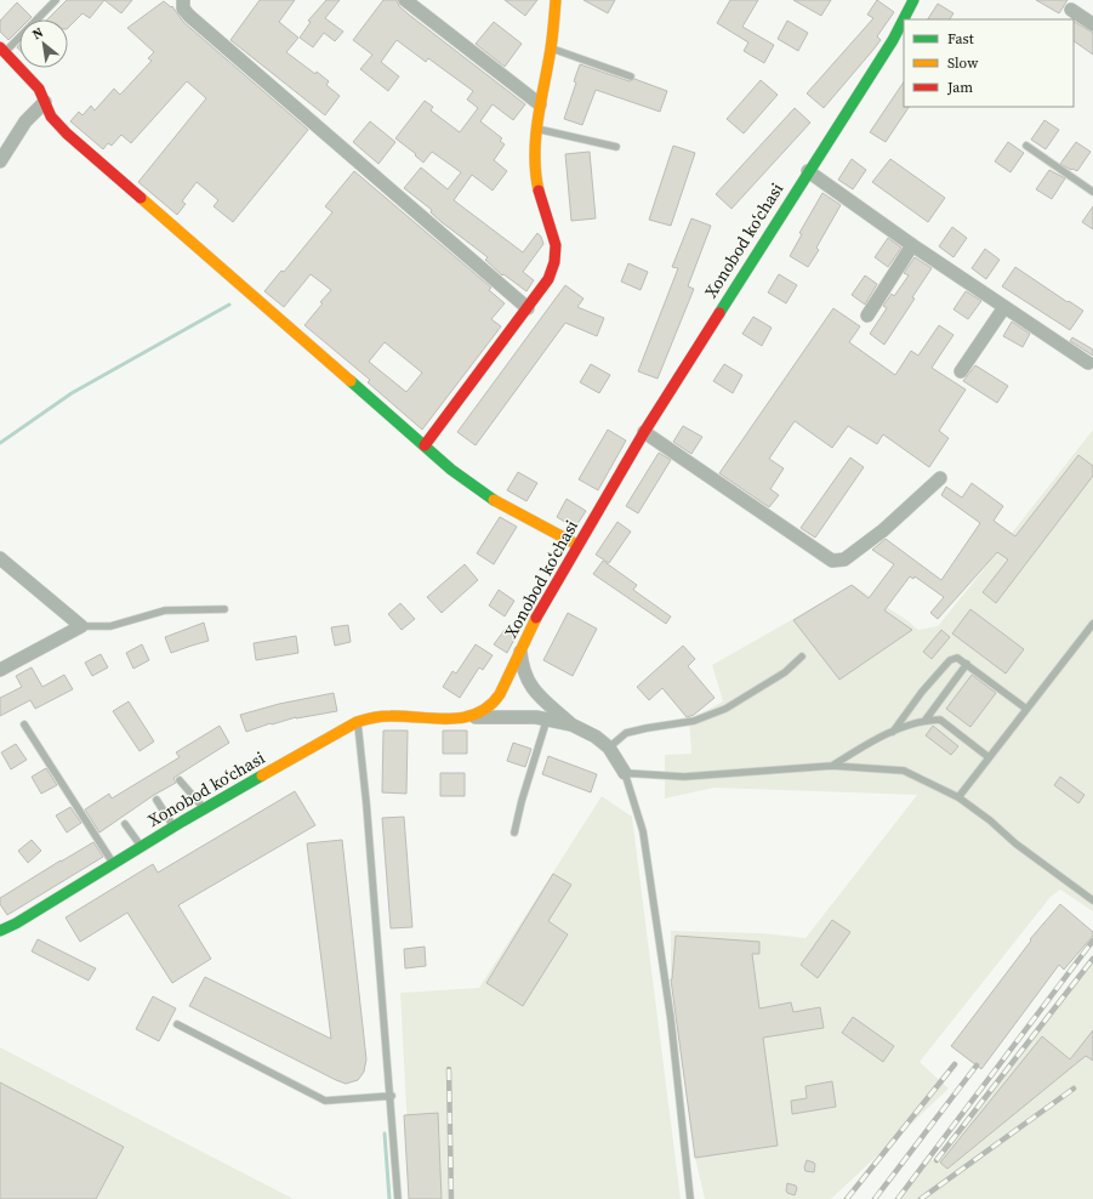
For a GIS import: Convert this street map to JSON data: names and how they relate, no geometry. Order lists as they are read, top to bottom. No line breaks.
{"streets":{"main road":["Xonobod koʻchasi"]},"legend":["Fast","Slow","Jam"],"north":"top left"}
